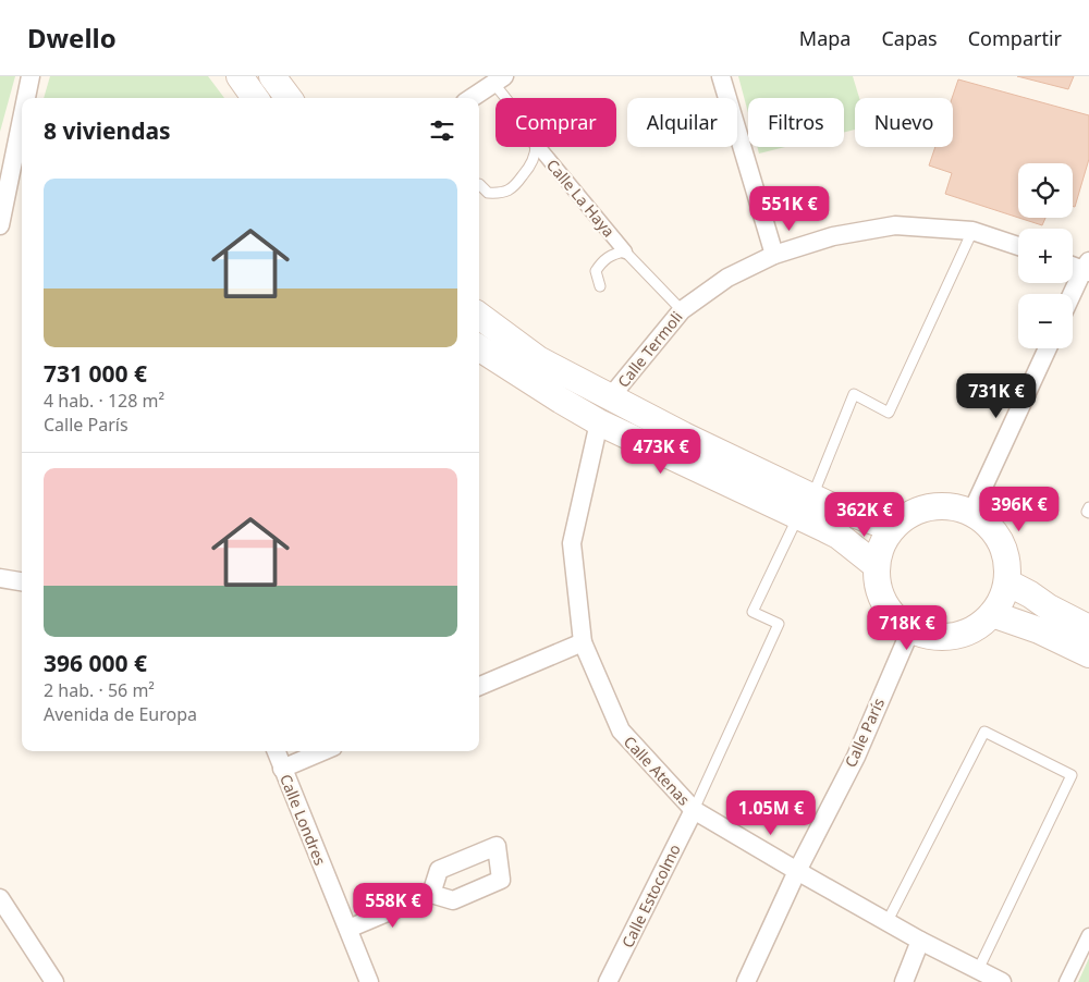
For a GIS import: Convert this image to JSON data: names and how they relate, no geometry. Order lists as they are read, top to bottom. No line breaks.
{"streets":{"street":["Calle La Haya","Calle Termoli","Calle París","Calle Atenas","Calle Londres","Calle Estocolmo"]},"crossings":[["Calle La Haya","Calle Termoli"],["Calle París","Calle Atenas"],["Calle Atenas","Calle Estocolmo"]],"page":{"header":"Dwello","nav":["Mapa","Capas","Compartir"],"chip":["Comprar","Alquilar","Filtros","Nuevo"],"heading":"8 viviendas","map_buttons":["+","−"],"list":[{"name":"731 000 €","note":"4 hab. · 128 m² · Calle París"},{"name":"396 000 €","note":"2 hab. · 56 m² · Avenida de Europa"}],"price":["551K €","731K €","473K €","396K €","362K €","718K €","1.05M €","558K €"]}}
